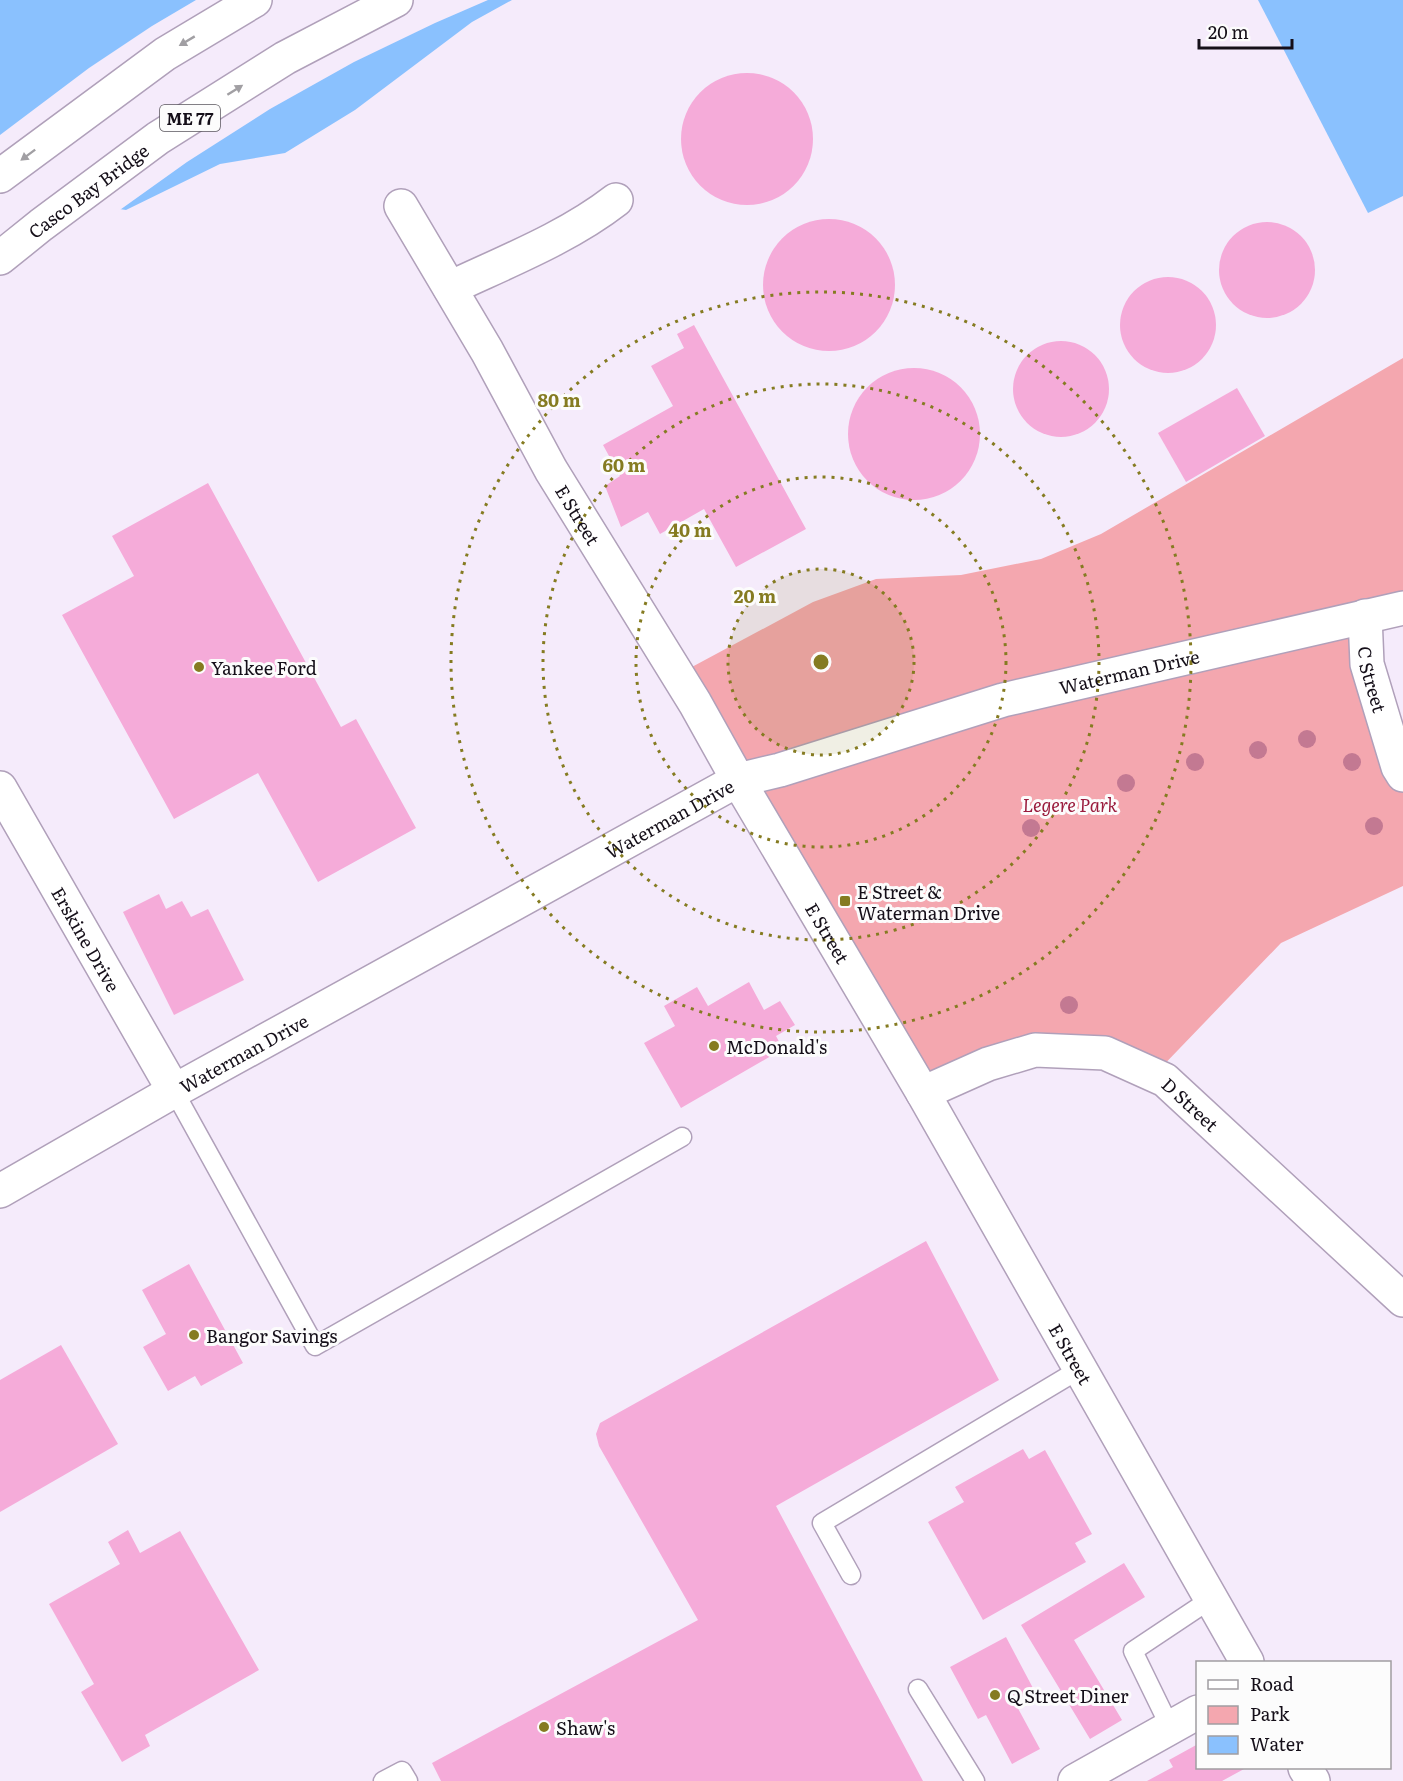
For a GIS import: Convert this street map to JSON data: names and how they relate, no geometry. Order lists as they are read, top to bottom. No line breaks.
{"streets":{"street":["ME 77","Casco Bay Bridge","E Street","Waterman Drive","C Street","Erskine Drive","D Street"]},"crossings":[["E Street","Waterman Drive"],["E Street","D Street"],["Waterman Drive","C Street"],["Waterman Drive","Erskine Drive"]],"parks":["Legere Park"],"places":{"other":["Yankee Ford","McDonald's","Bangor Savings","Q Street Diner","Shaw's"],"transit":["E Street & Waterman Drive"]},"legend":["Road","Park","Water"],"scale_bar":"20 m","rings":["80 m","60 m","40 m","20 m"]}
